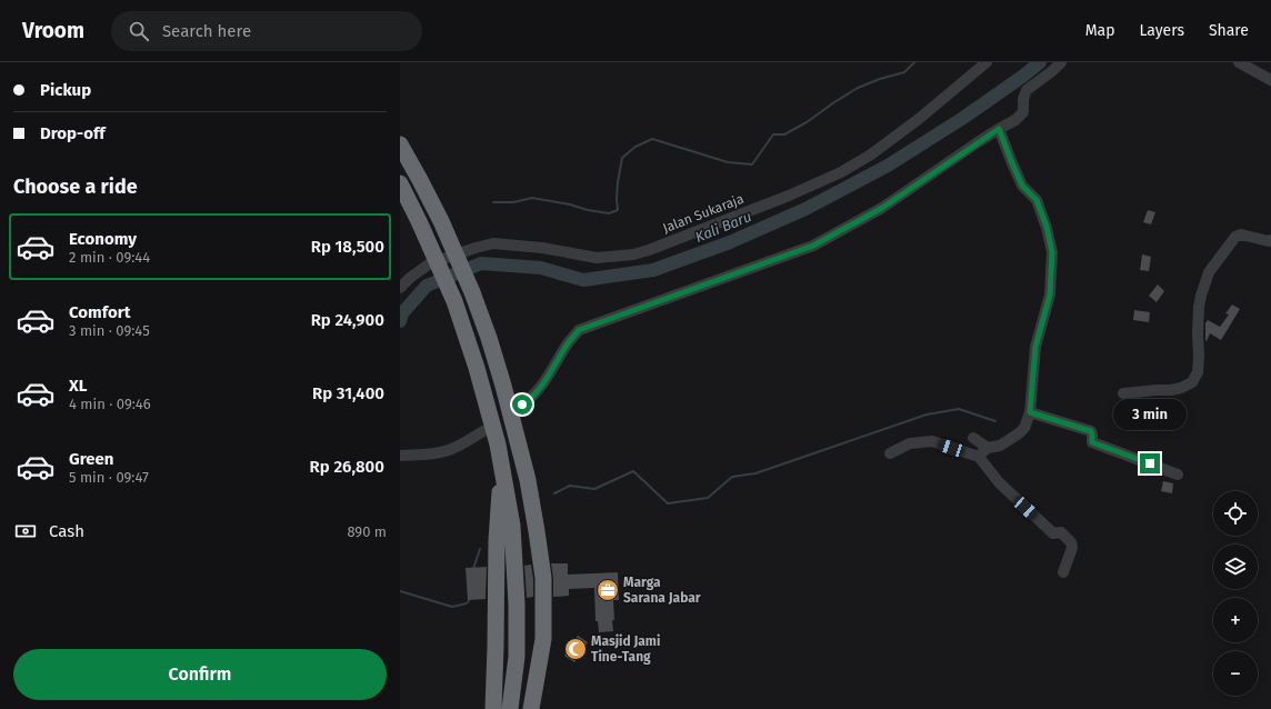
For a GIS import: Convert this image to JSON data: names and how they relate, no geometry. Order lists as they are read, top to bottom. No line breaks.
{"streets":{"street":["Jalan Sukaraja"]},"water":["Kali Baru"],"places":{"office":["Marga Sarana Jabar"],"mosque":["Masjid Jami Tine-Tang"]},"page":{"header":"Vroom","search":"Search here","nav":["Map","Layers","Share"],"banner":["Pickup","Drop-off"],"heading":"Choose a ride","list":[{"name":"Economy","note":"2 min · 09:44","value":"Rp 18,500"},{"name":"Comfort","note":"3 min · 09:45","value":"Rp 24,900"},{"name":"XL","note":"4 min · 09:46","value":"Rp 31,400"},{"name":"Green","note":"5 min · 09:47","value":"Rp 26,800"}],"bubble":"3 min","map_buttons":["+","−"],"pay":["Cash","890 m"],"buttons":"Confirm"}}
